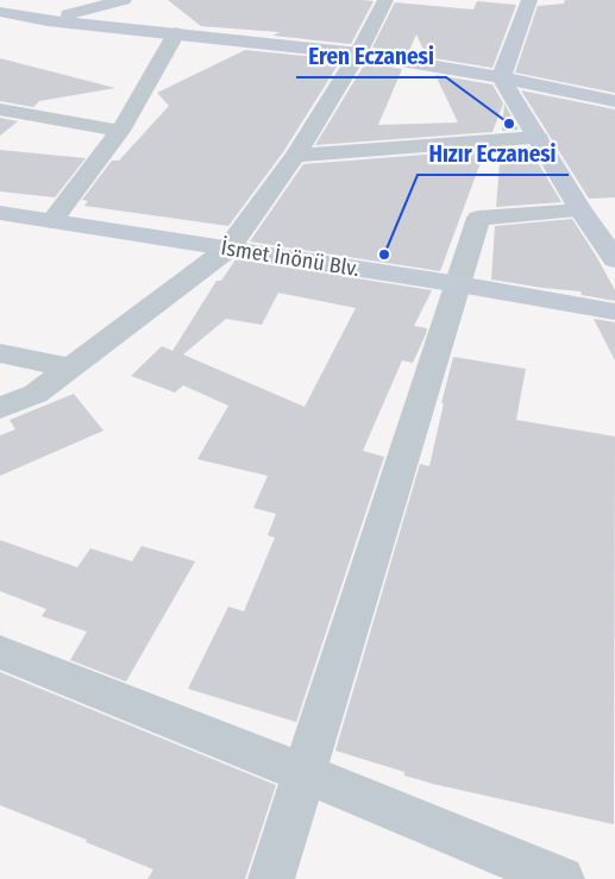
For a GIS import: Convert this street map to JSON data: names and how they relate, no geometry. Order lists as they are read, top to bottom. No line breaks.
{"streets":{"main road":["İsmet İnönü Blv."]},"places":["Eren Eczanesi","Hızır Eczanesi"]}
